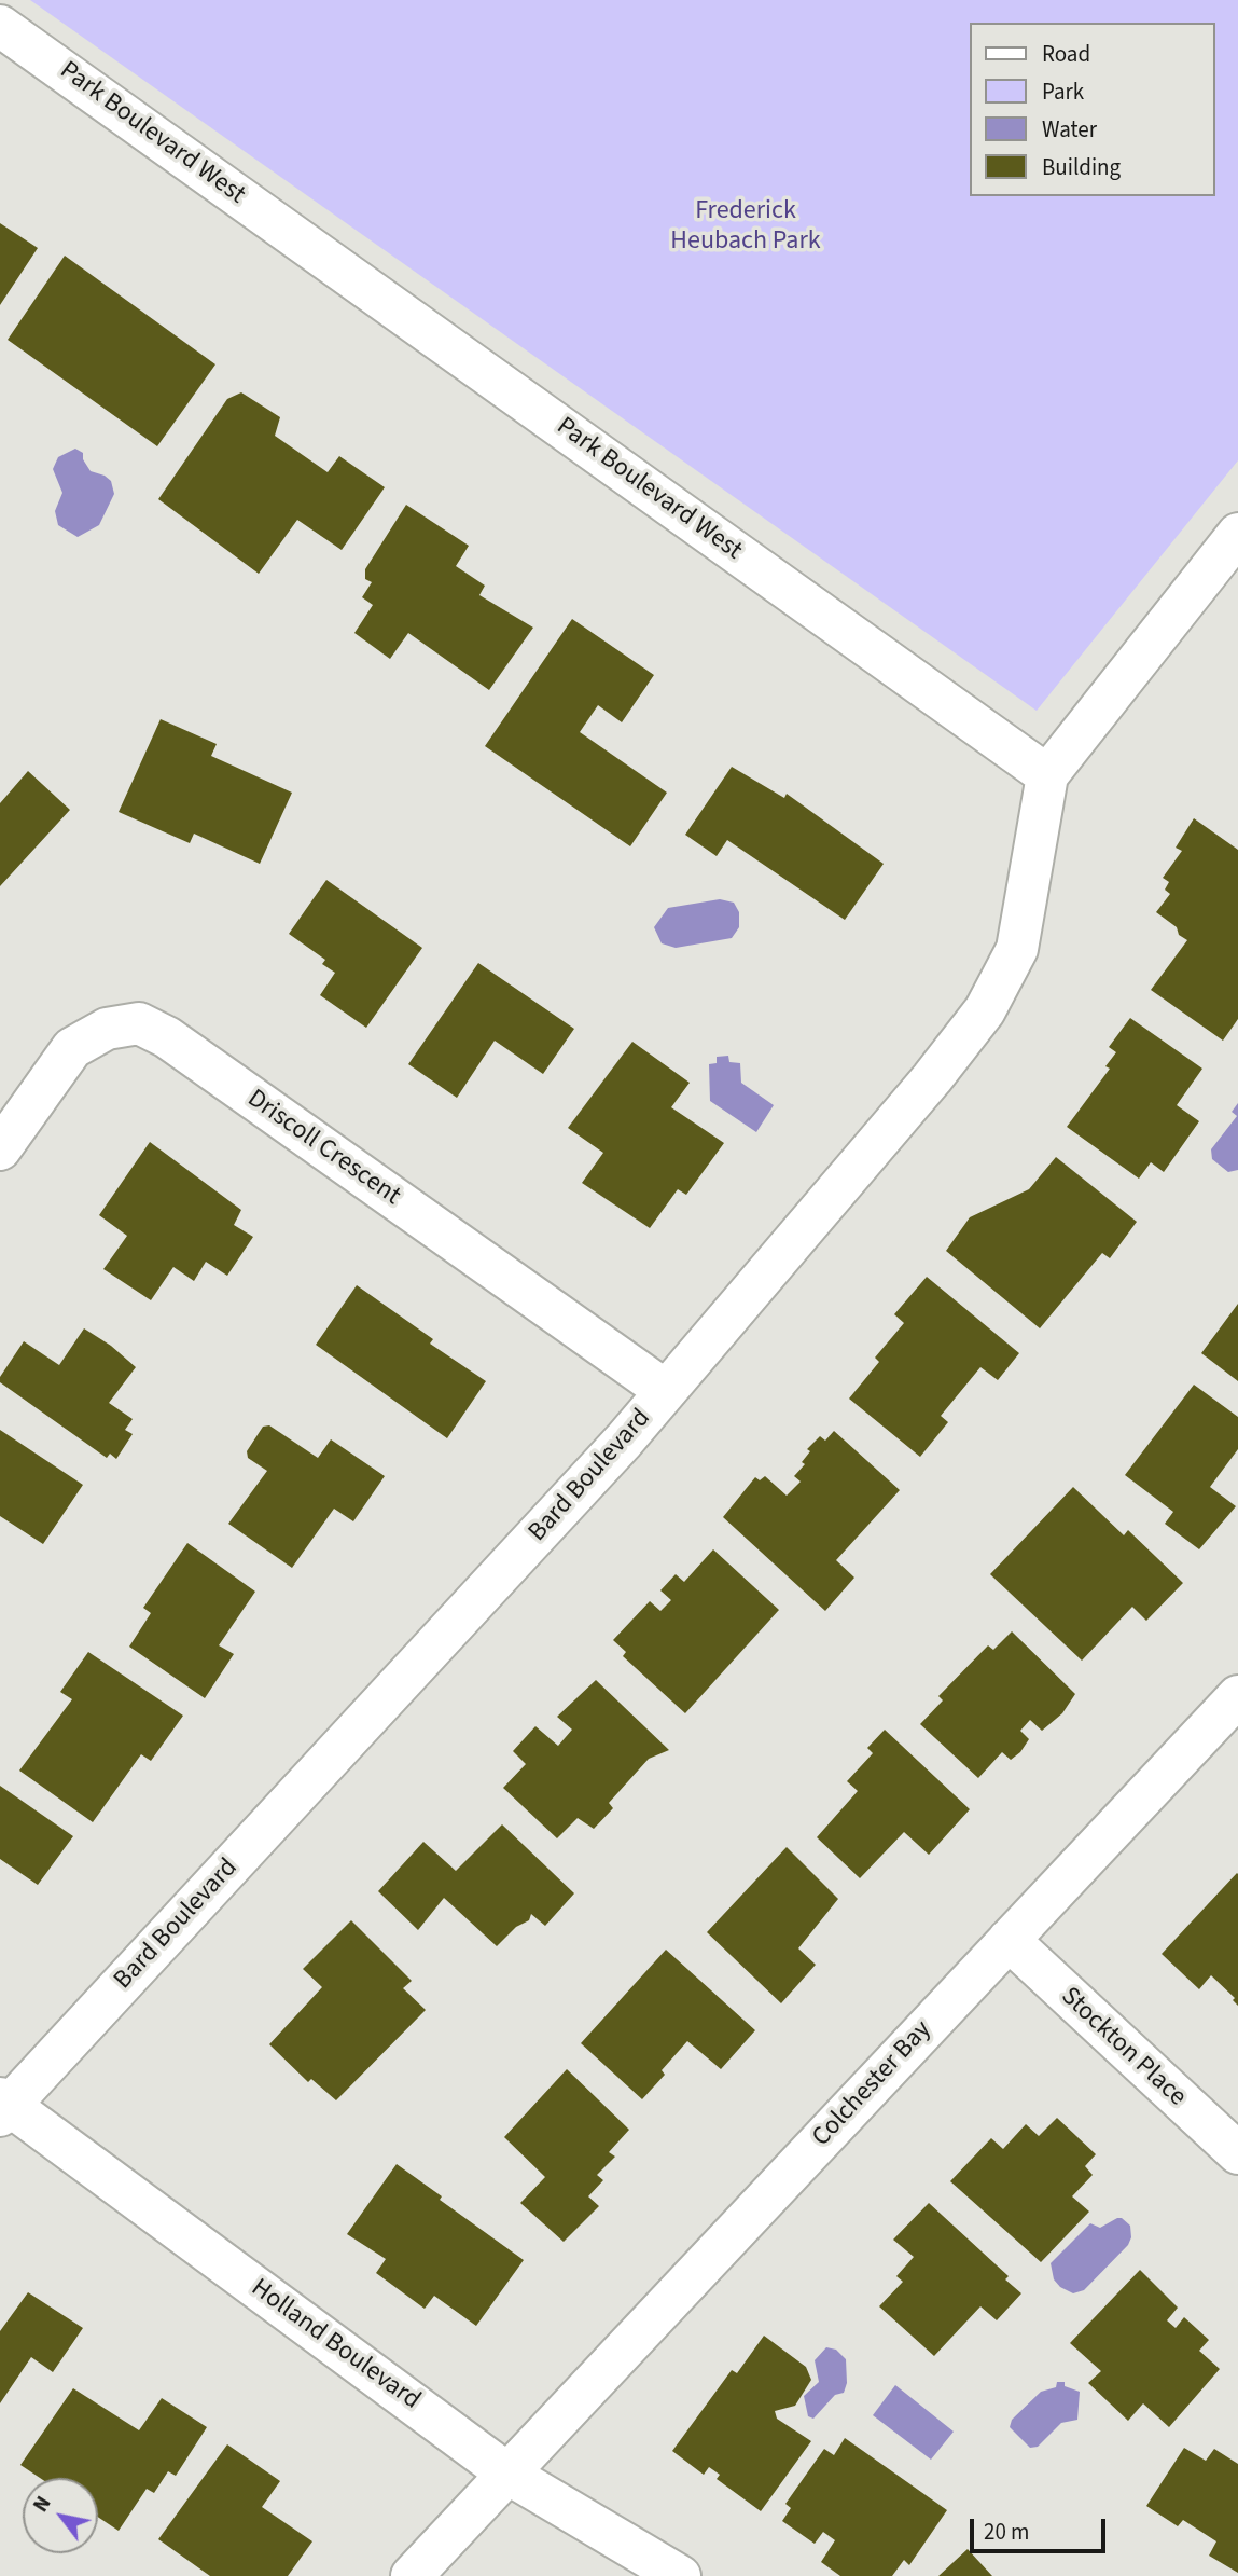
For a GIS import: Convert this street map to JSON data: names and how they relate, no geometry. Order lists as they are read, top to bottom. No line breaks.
{"streets":{"street":["Park Boulevard West","Driscoll Crescent","Bard Boulevard","Stockton Place","Colchester Bay","Holland Boulevard"]},"crossings":[["Park Boulevard West","Bard Boulevard"],["Driscoll Crescent","Bard Boulevard"],["Bard Boulevard","Holland Boulevard"],["Stockton Place","Colchester Bay"],["Colchester Bay","Holland Boulevard"]],"parks":["Frederick Heubach Park"],"legend":["Road","Park","Water","Building"],"scale_bar":"20 m","north":"top left"}
